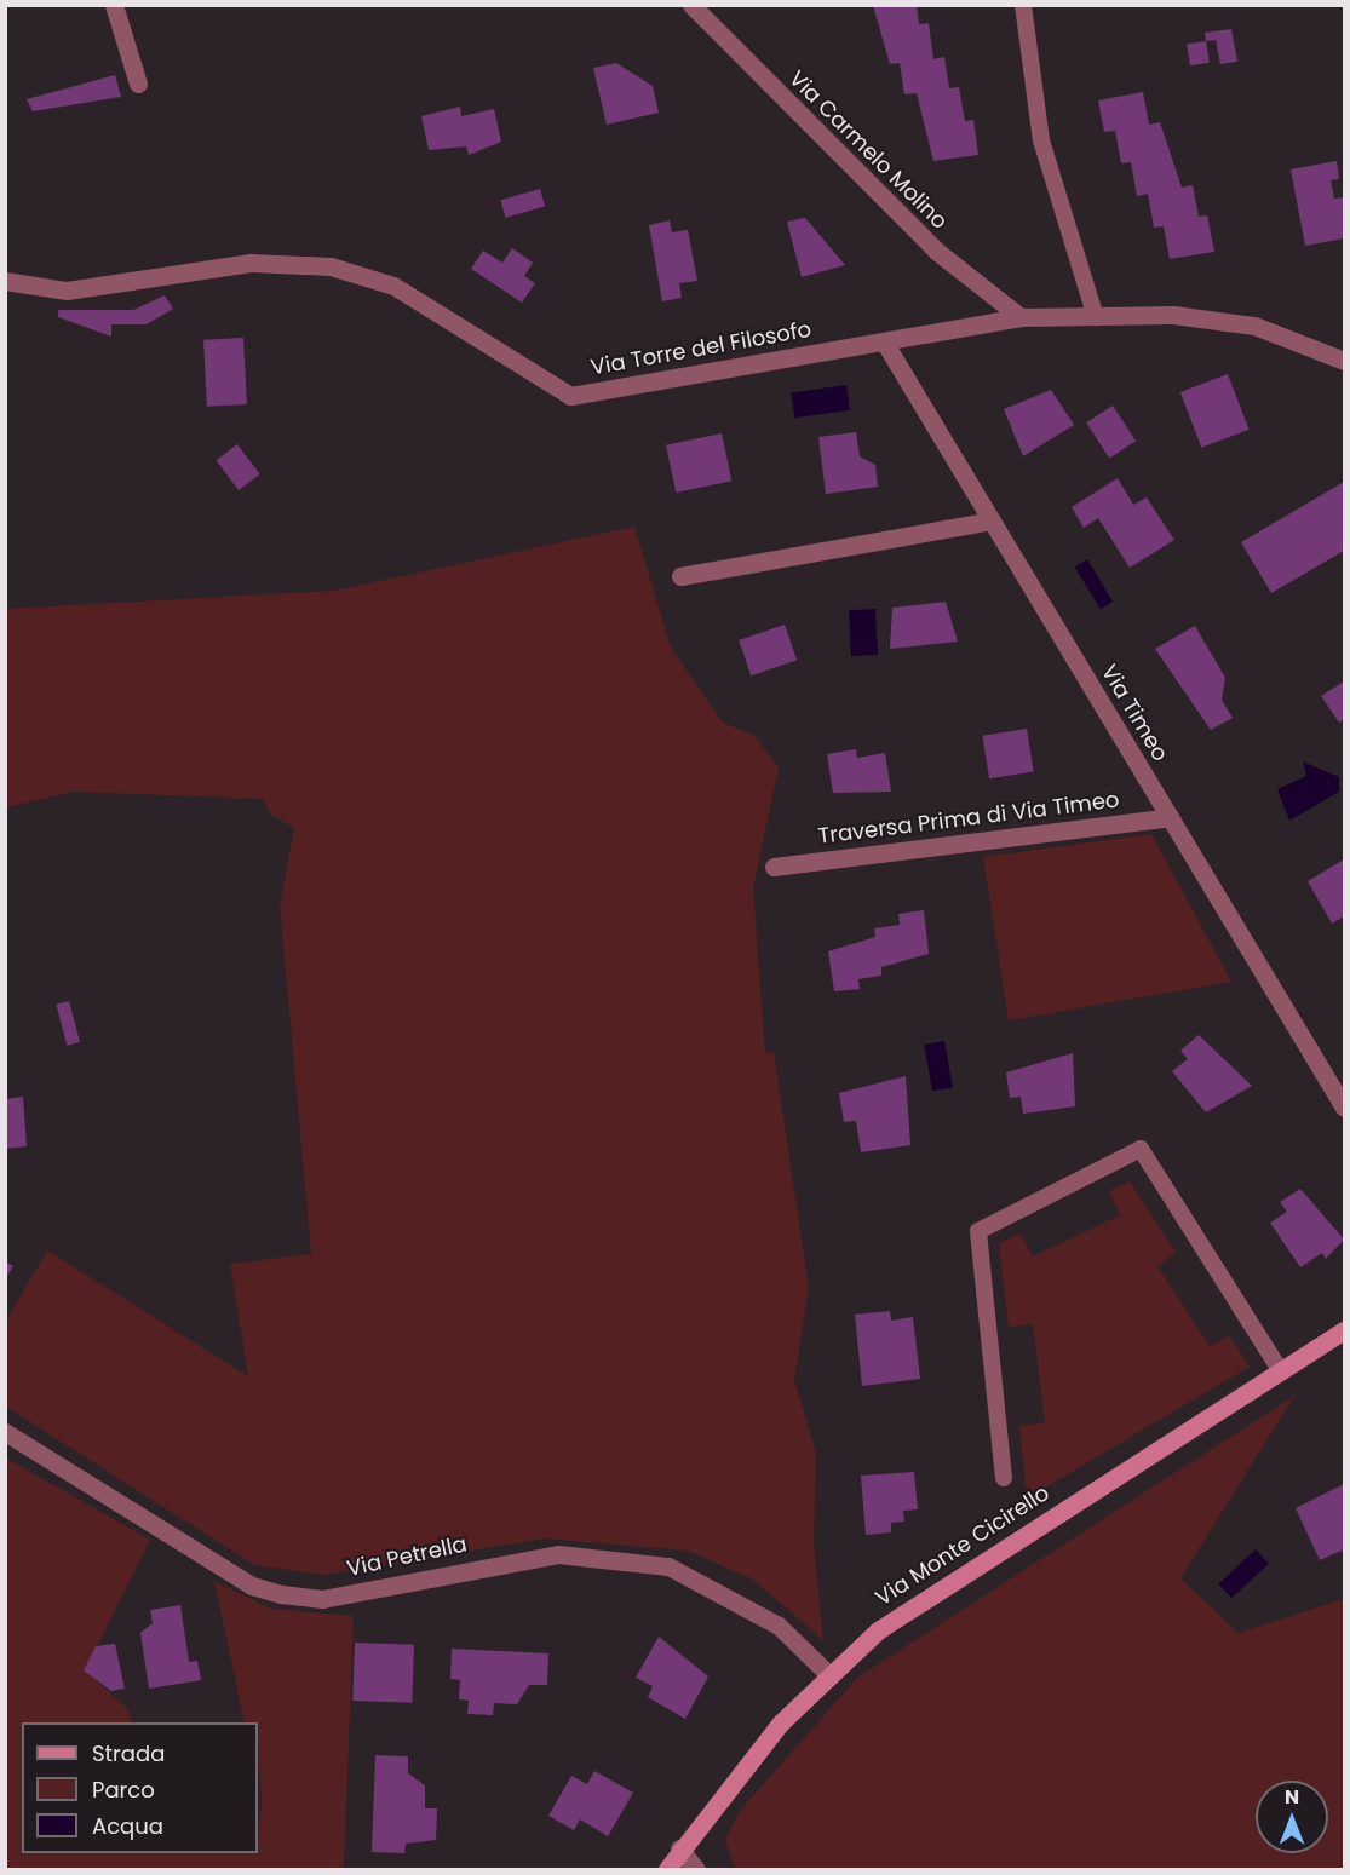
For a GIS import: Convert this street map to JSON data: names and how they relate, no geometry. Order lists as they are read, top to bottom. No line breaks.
{"streets":{"street":["Via Carmelo Molino","Via Torre del Filosofo","Via Timeo","Traversa Prima di Via Timeo","Via Monte Cicirello","Via Petrella"]},"crossings":[["Via Carmelo Molino","Via Torre del Filosofo"],["Via Torre del Filosofo","Via Timeo"],["Via Timeo","Traversa Prima di Via Timeo"],["Via Monte Cicirello","Via Petrella"]],"legend":["Strada","Parco","Acqua"],"north":"top"}
